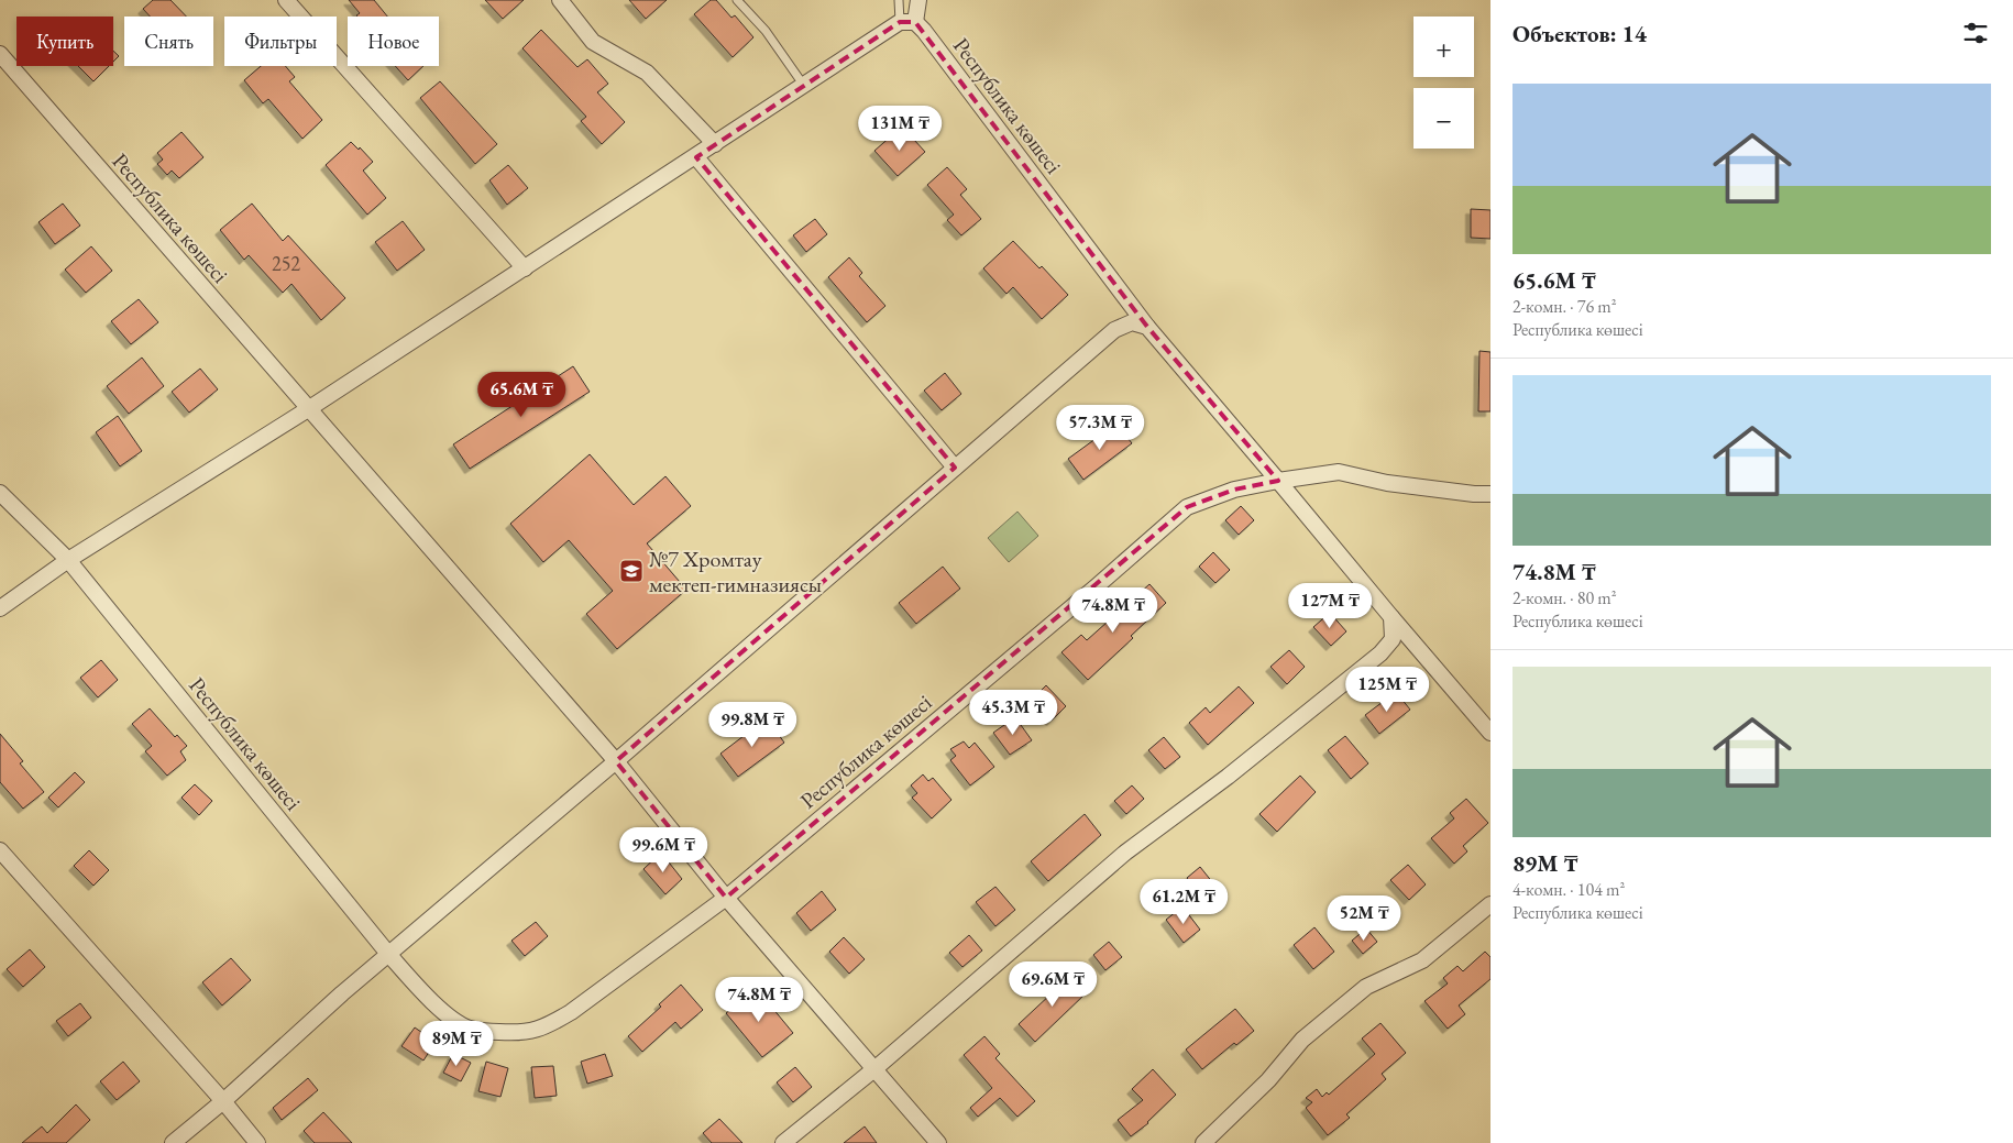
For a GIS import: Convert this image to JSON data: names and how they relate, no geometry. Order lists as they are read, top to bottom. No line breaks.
{"streets":{"street":["Республика көшесі"]},"places":{"school or university":["№7 Хромтау мектеп-гимназиясы"]},"house_numbers":["252"],"page":{"heading":"Объектов: 14","map_buttons":["+","−"],"chip":["Купить","Снять","Фильтры","Новое"],"list":[{"name":"65.6M ₸","note":"2-комн. · 76 m² · Республика көшесі"},{"name":"74.8M ₸","note":"2-комн. · 80 m² · Республика көшесі"},{"name":"89M ₸","note":"4-комн. · 104 m² · Республика көшесі"}],"price":["131M ₸","65.6M ₸","57.3M ₸","127M ₸","74.8M ₸","125M ₸","45.3M ₸","99.8M ₸","99.6M ₸","61.2M ₸","52M ₸","69.6M ₸","74.8M ₸","89M ₸"]}}
